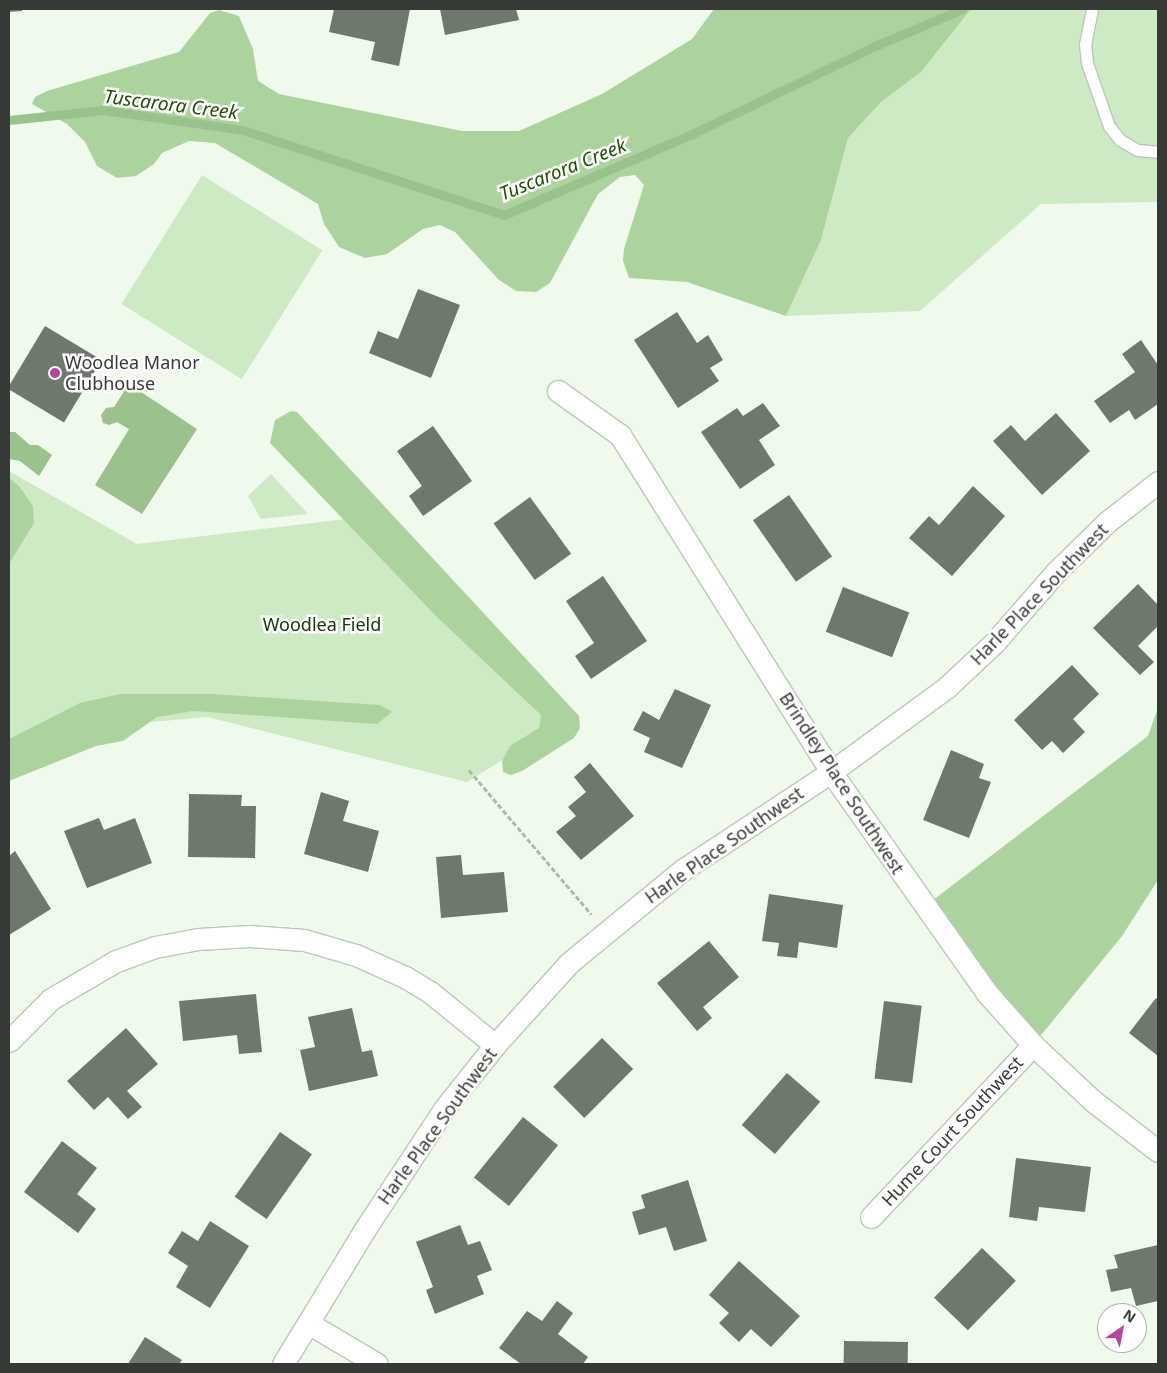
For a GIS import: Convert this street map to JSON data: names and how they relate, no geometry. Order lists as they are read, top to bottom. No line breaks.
{"streets":{"street":["Harle Place Southwest","Brindley Place Southwest","Hume Court Southwest"]},"crossings":[["Harle Place Southwest","Brindley Place Southwest"],["Brindley Place Southwest","Hume Court Southwest"]],"water":["Tuscarora Creek"],"parks":["Woodlea Field"],"places":["Woodlea Manor Clubhouse"],"north":"top right"}
